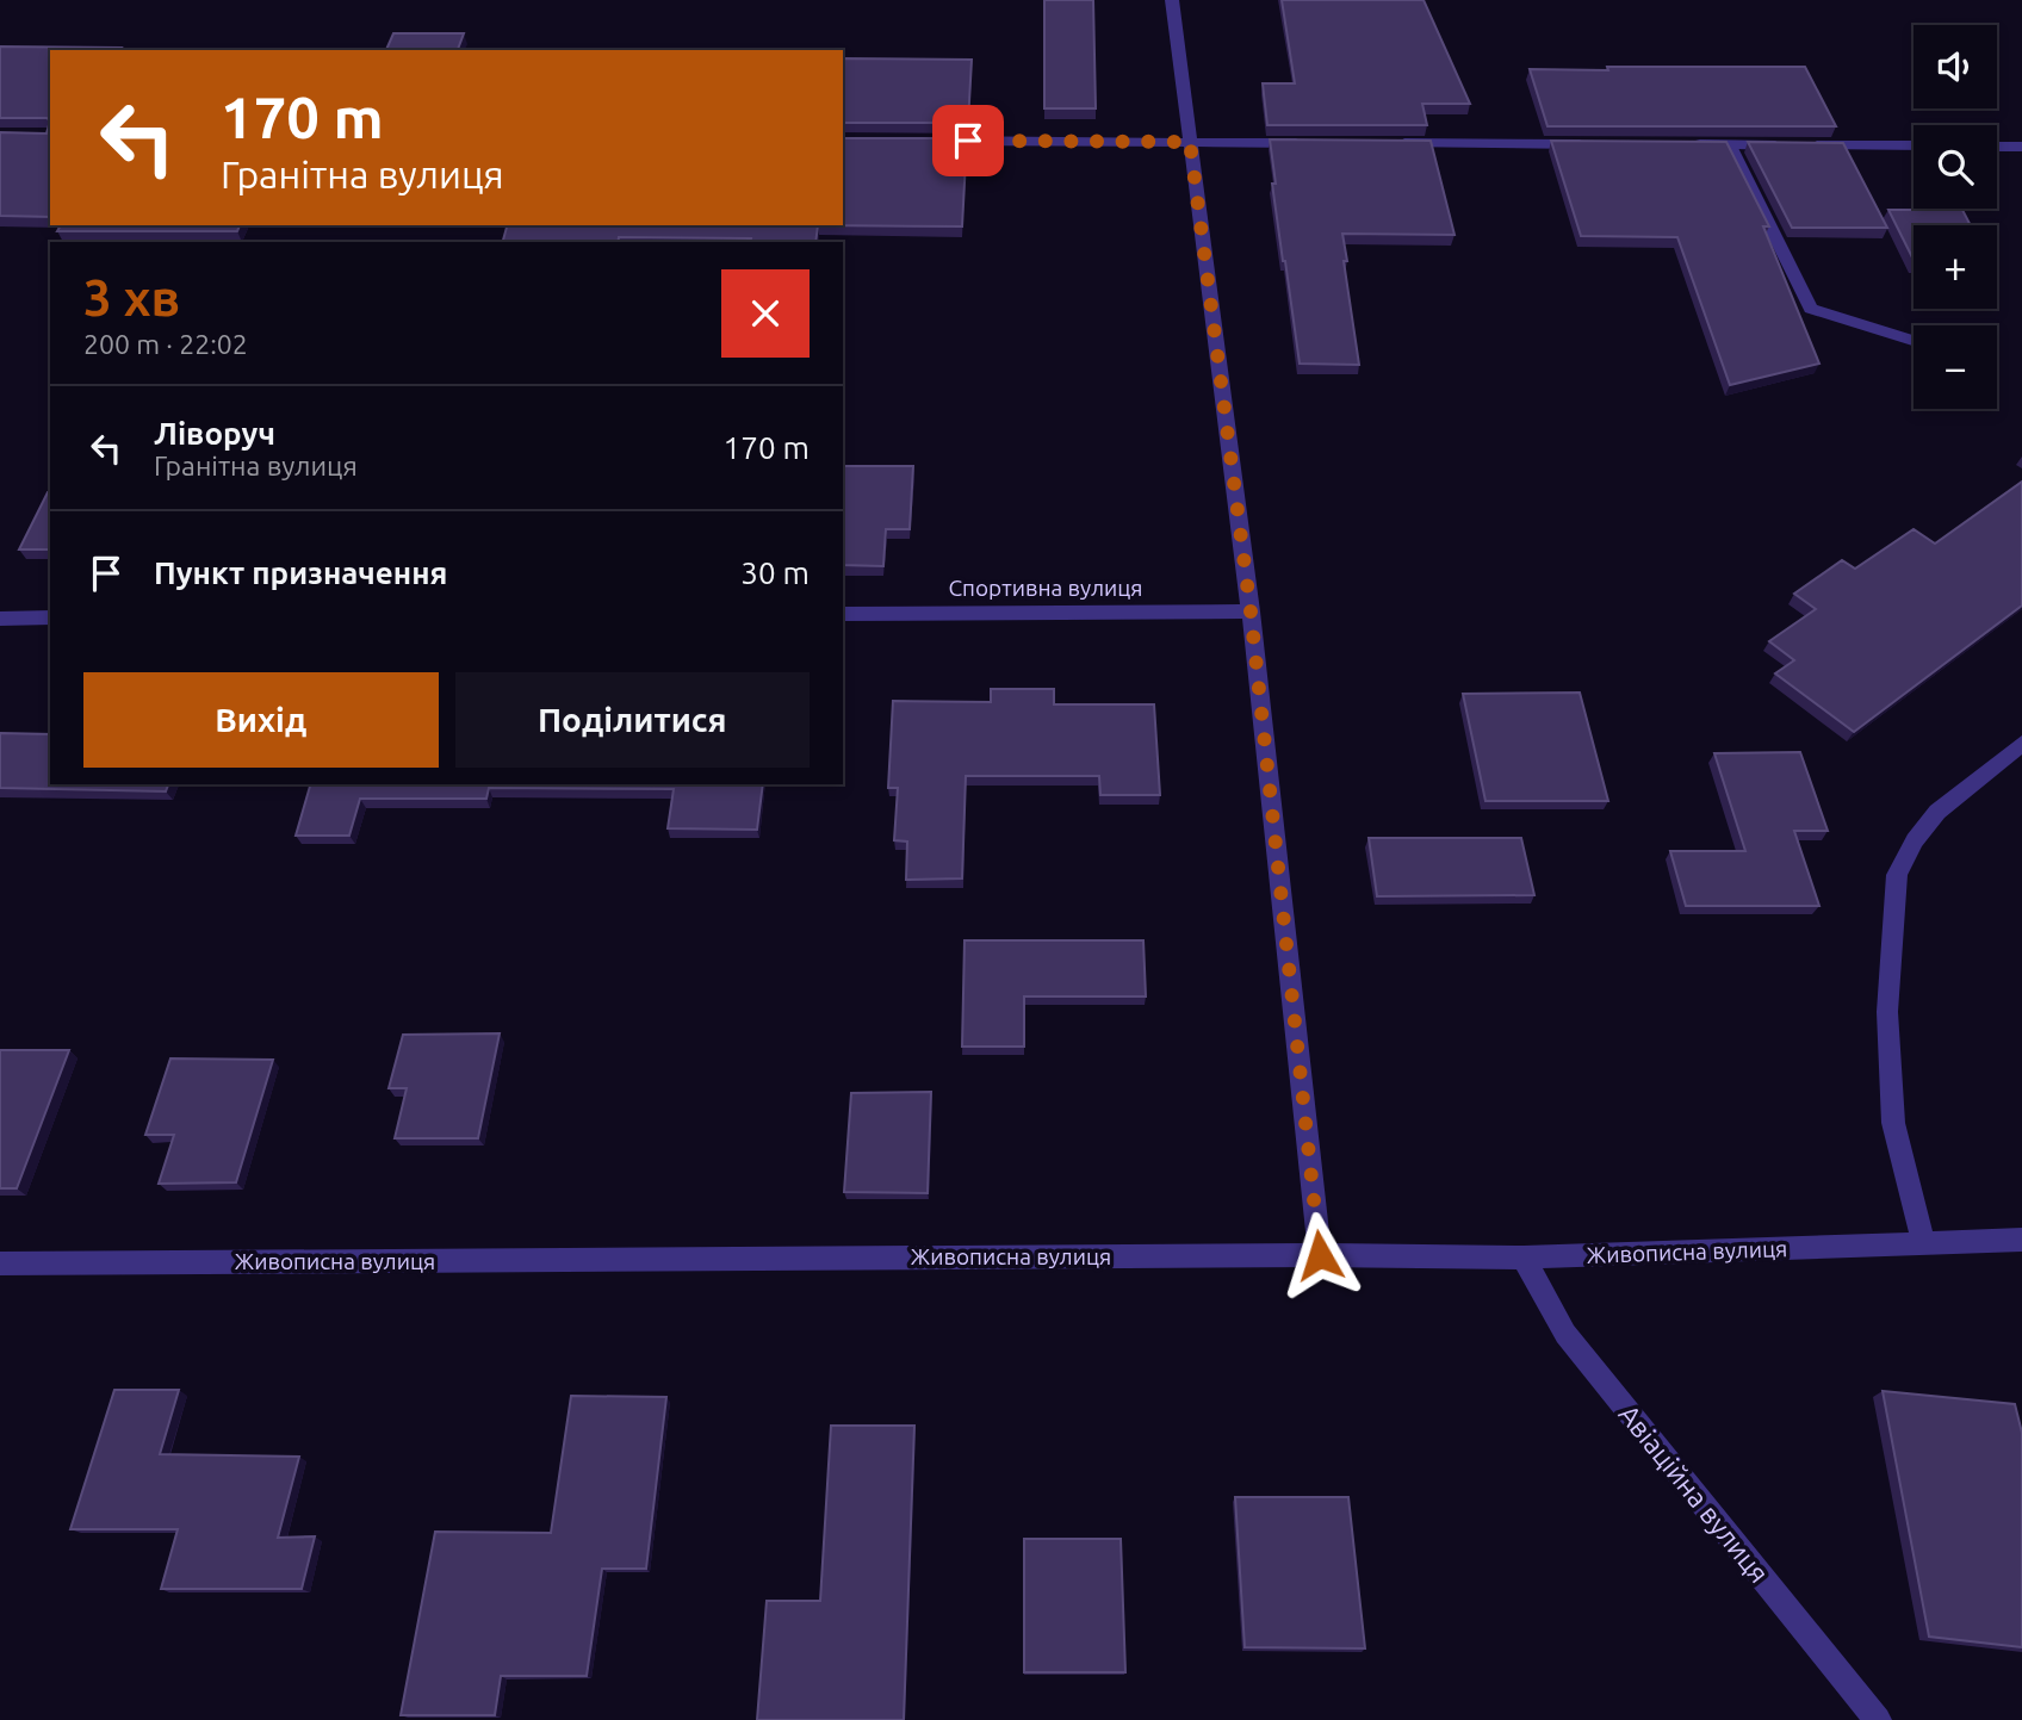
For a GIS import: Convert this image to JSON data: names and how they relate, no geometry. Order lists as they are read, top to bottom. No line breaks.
{"streets":{"street":["Спортивна вулиця","Живописна вулиця","Авіаційна вулиця"]},"crossings":[["Живописна вулиця","Авіаційна вулиця"]],"page":{"map_buttons":["+","−"],"turn":["170 m","Гранітна вулиця"],"heading":["3 хв","200 m · 22:02"],"list":[{"name":"Ліворуч","note":"Гранітна вулиця","value":"170 m"},{"name":"Пункт призначення","value":"30 m"}],"buttons":["Вихід","Поділитися"]}}
